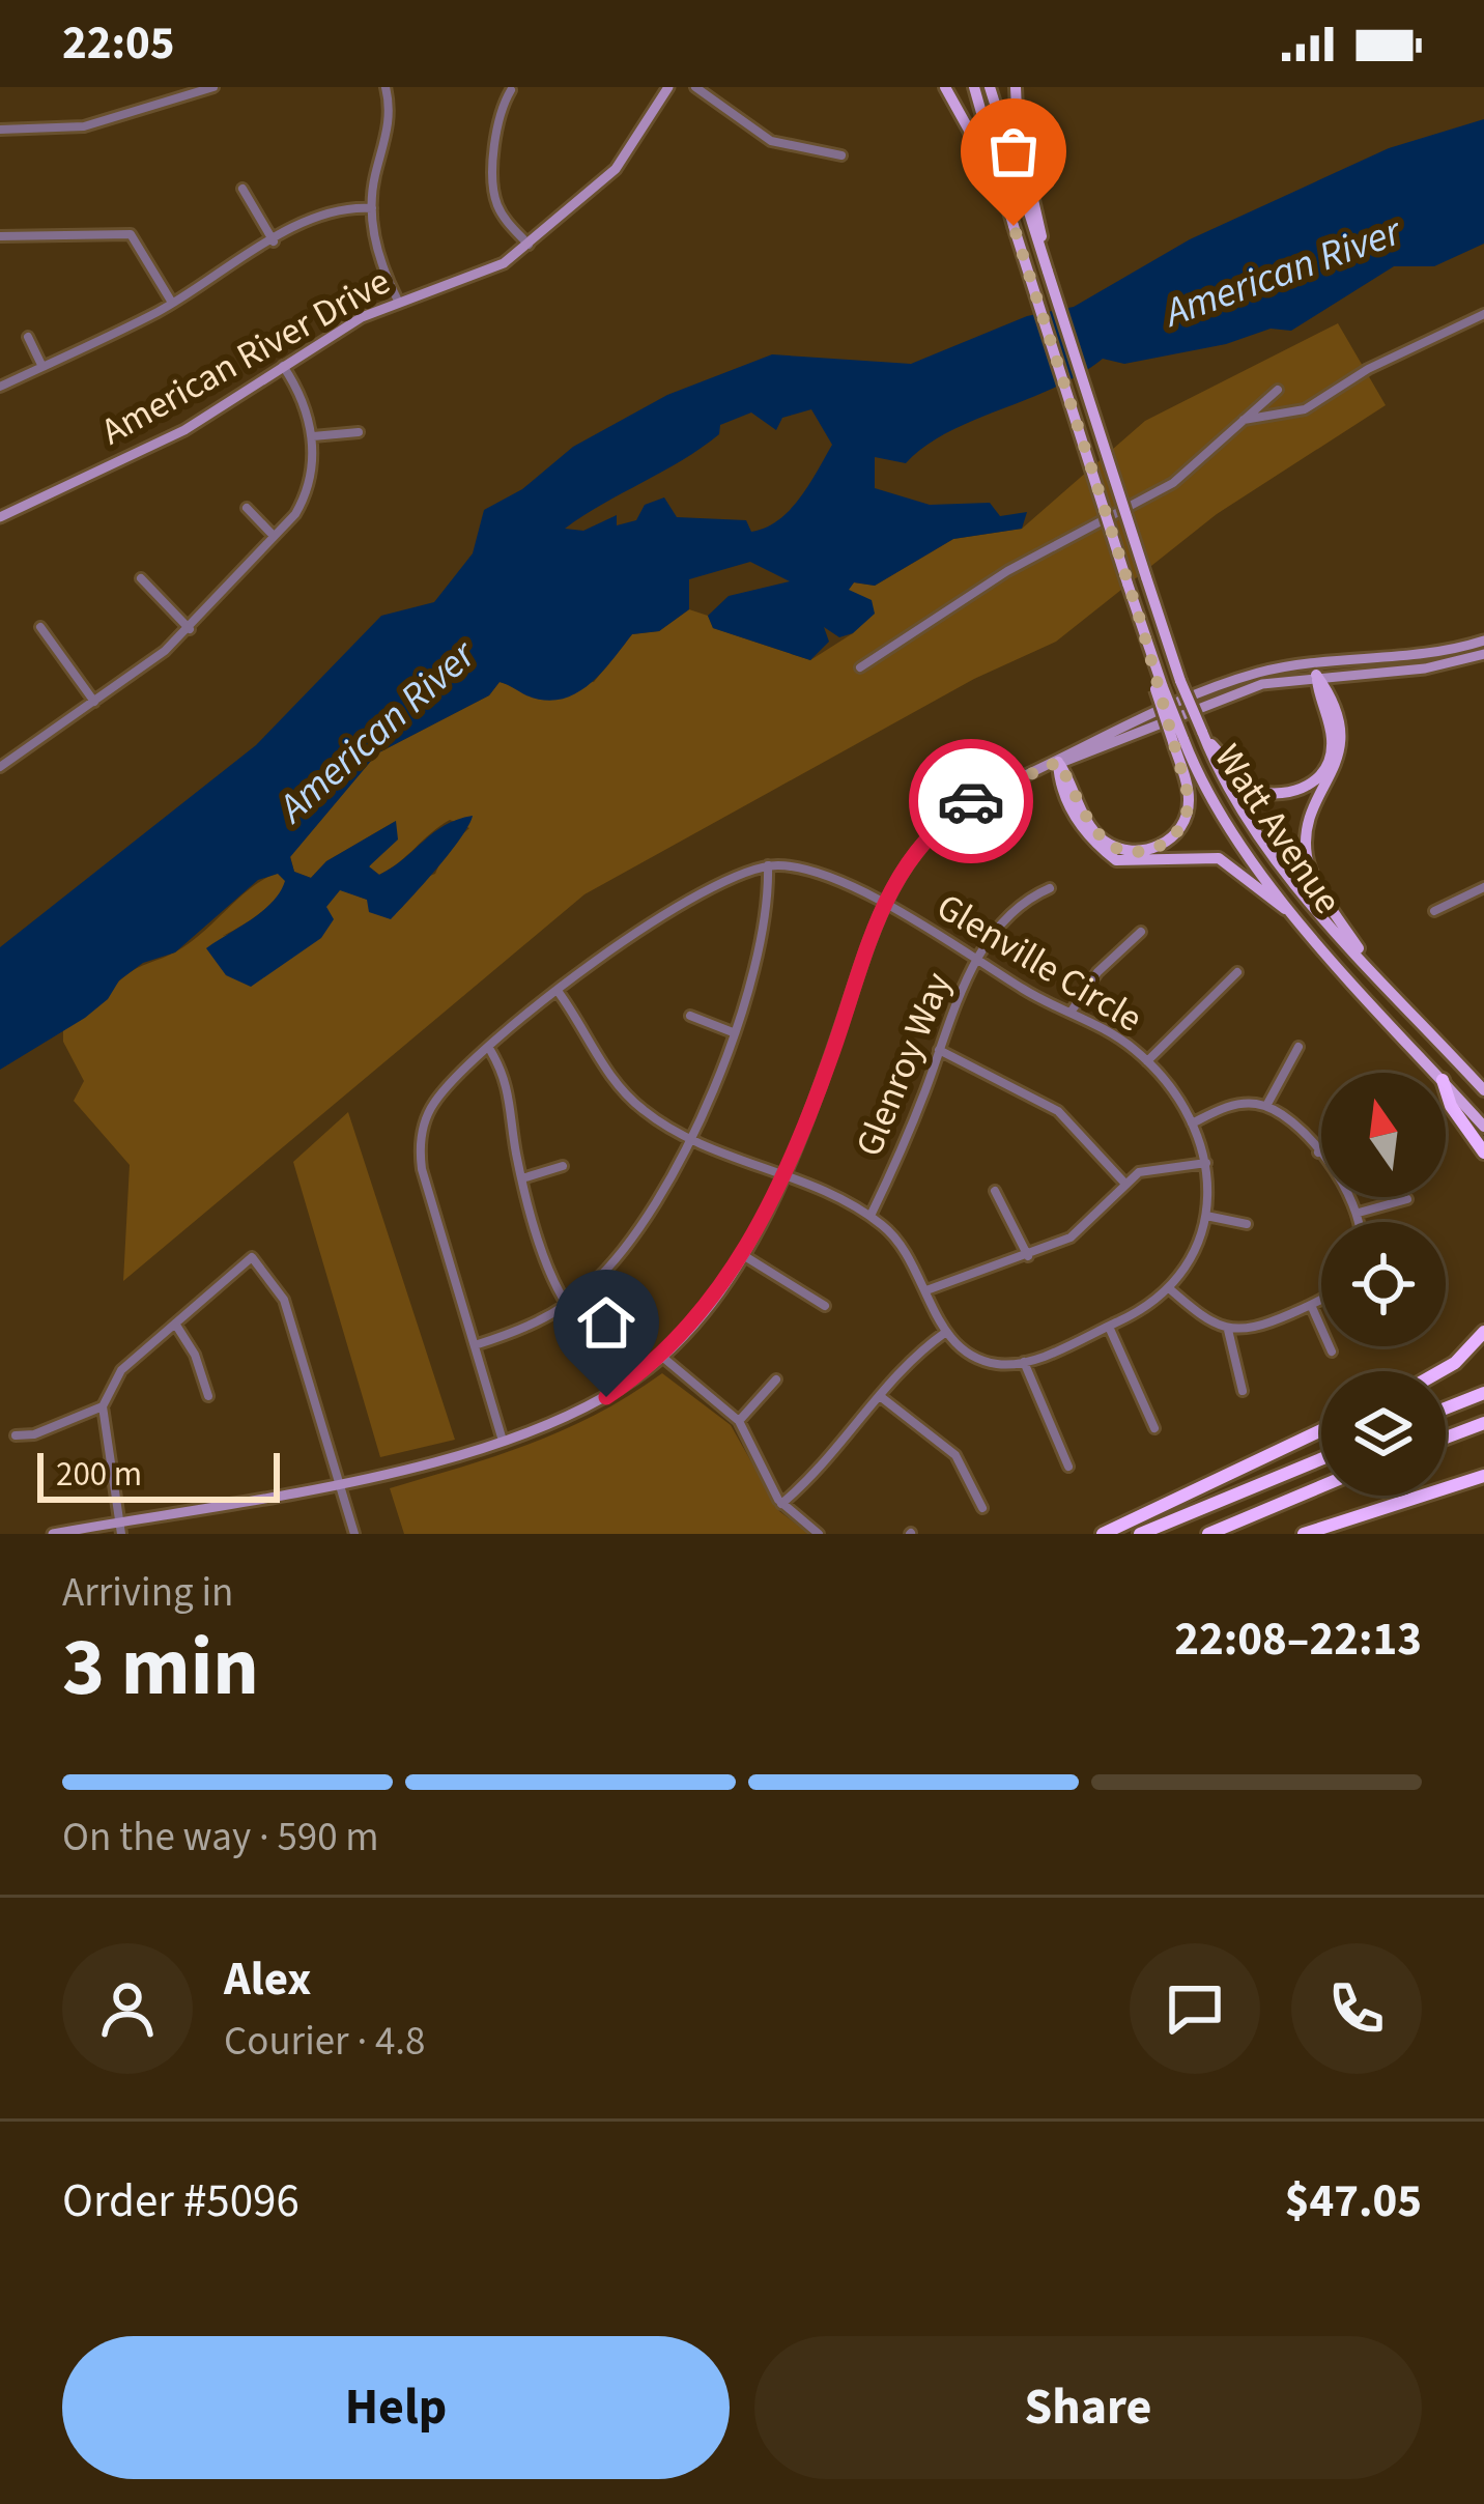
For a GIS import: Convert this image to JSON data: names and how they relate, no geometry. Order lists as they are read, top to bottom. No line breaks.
{"streets":{"main road":["Watt Avenue"],"street":["American River Drive","Glenville Circle","Glenroy Way"]},"crossings":[["Glenville Circle","Glenroy Way"]],"water":["American River"],"scale_bar":"200 m","north":"top","page":{"status":"22:05","scale":"200 m","heading":["3 min","Arriving in","22:08–22:13"],"panel":["Alex","Courier · 4.8","Order #5096","$47.05"],"bar":"On the way · 590 m","buttons":["Help","Share"]}}
